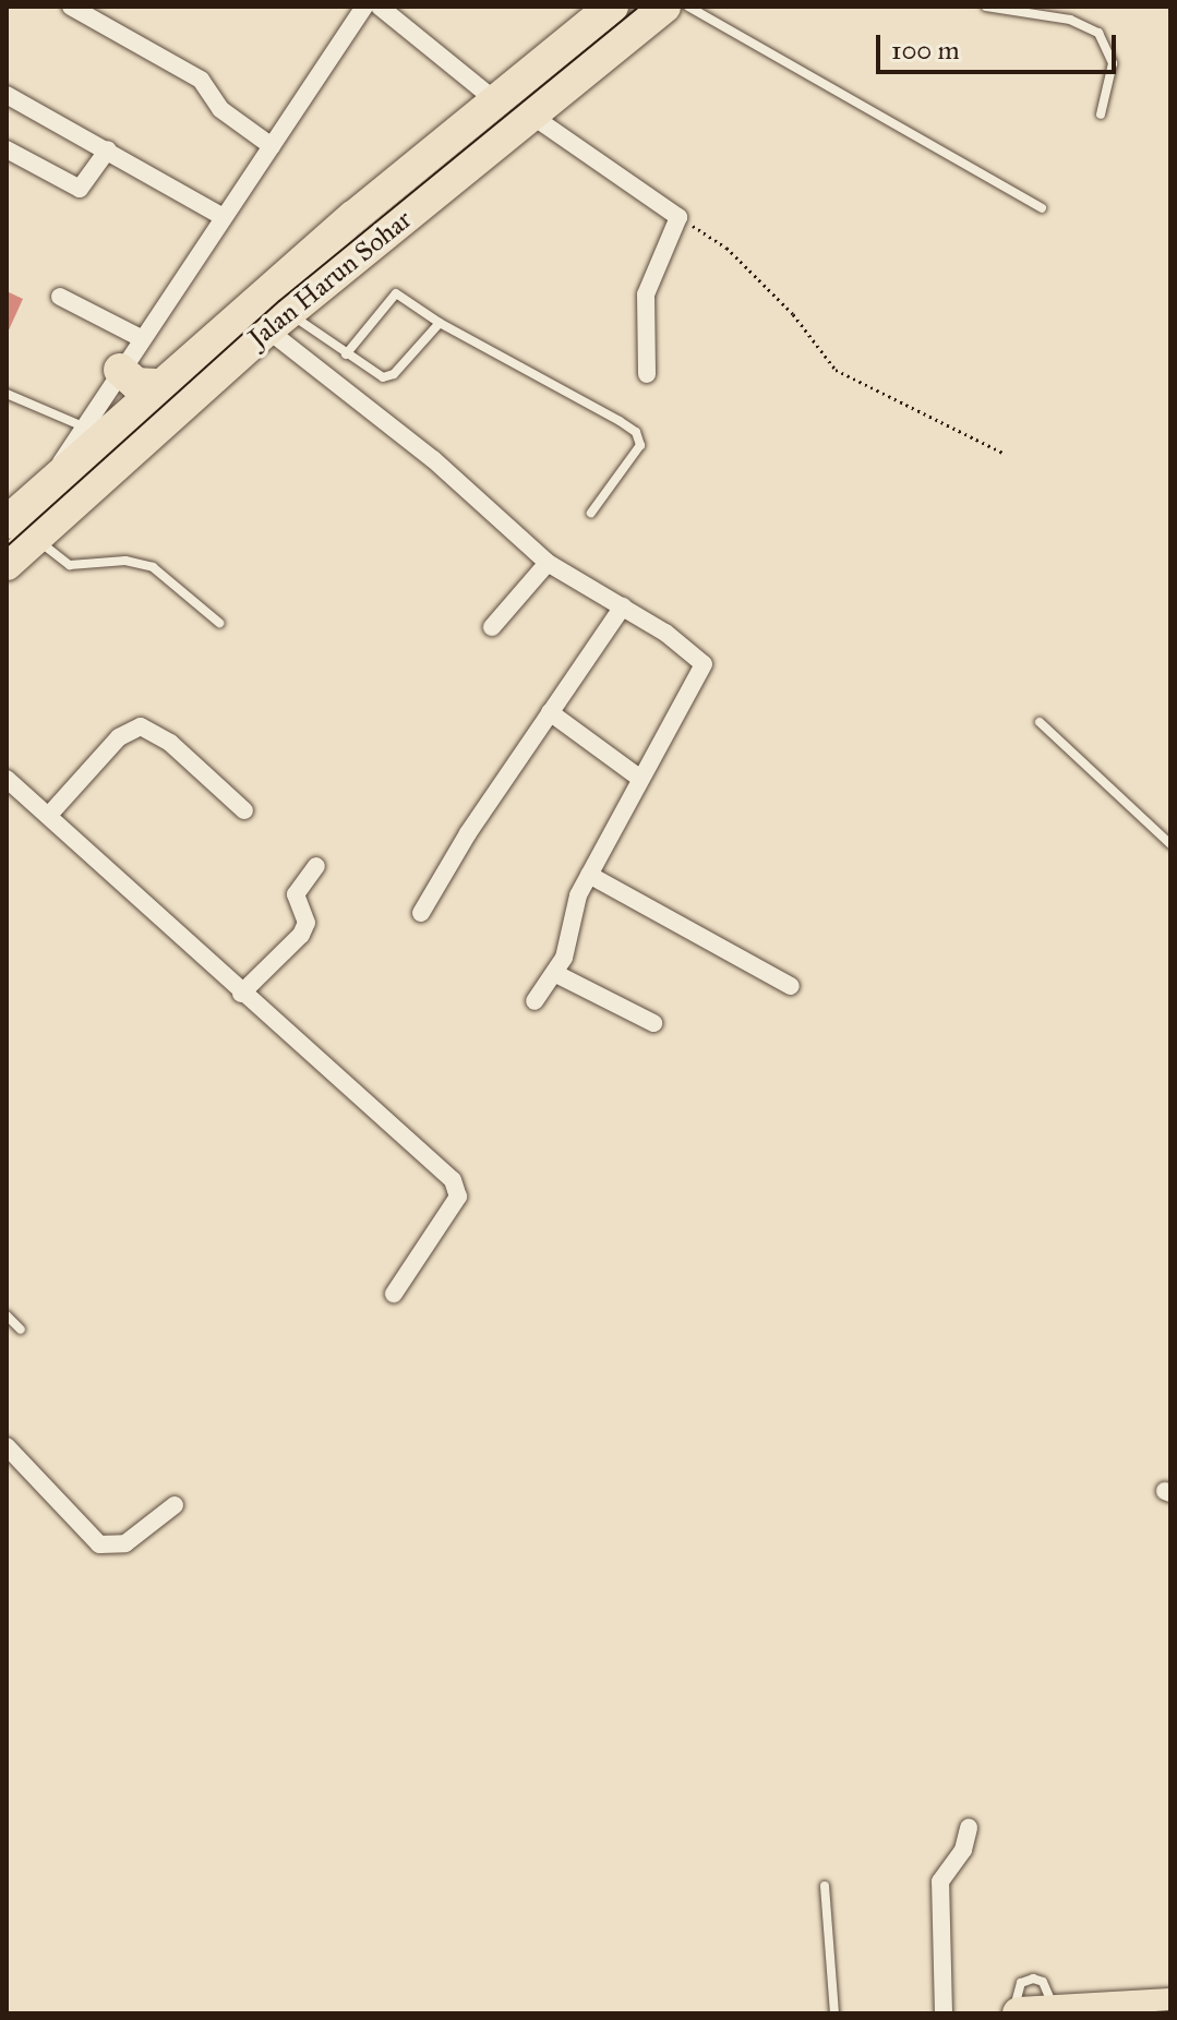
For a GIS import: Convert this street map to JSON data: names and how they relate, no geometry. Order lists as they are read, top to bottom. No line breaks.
{"streets":{"highway":["Jalan Harun Sohar"]},"scale_bar":"100 m"}
